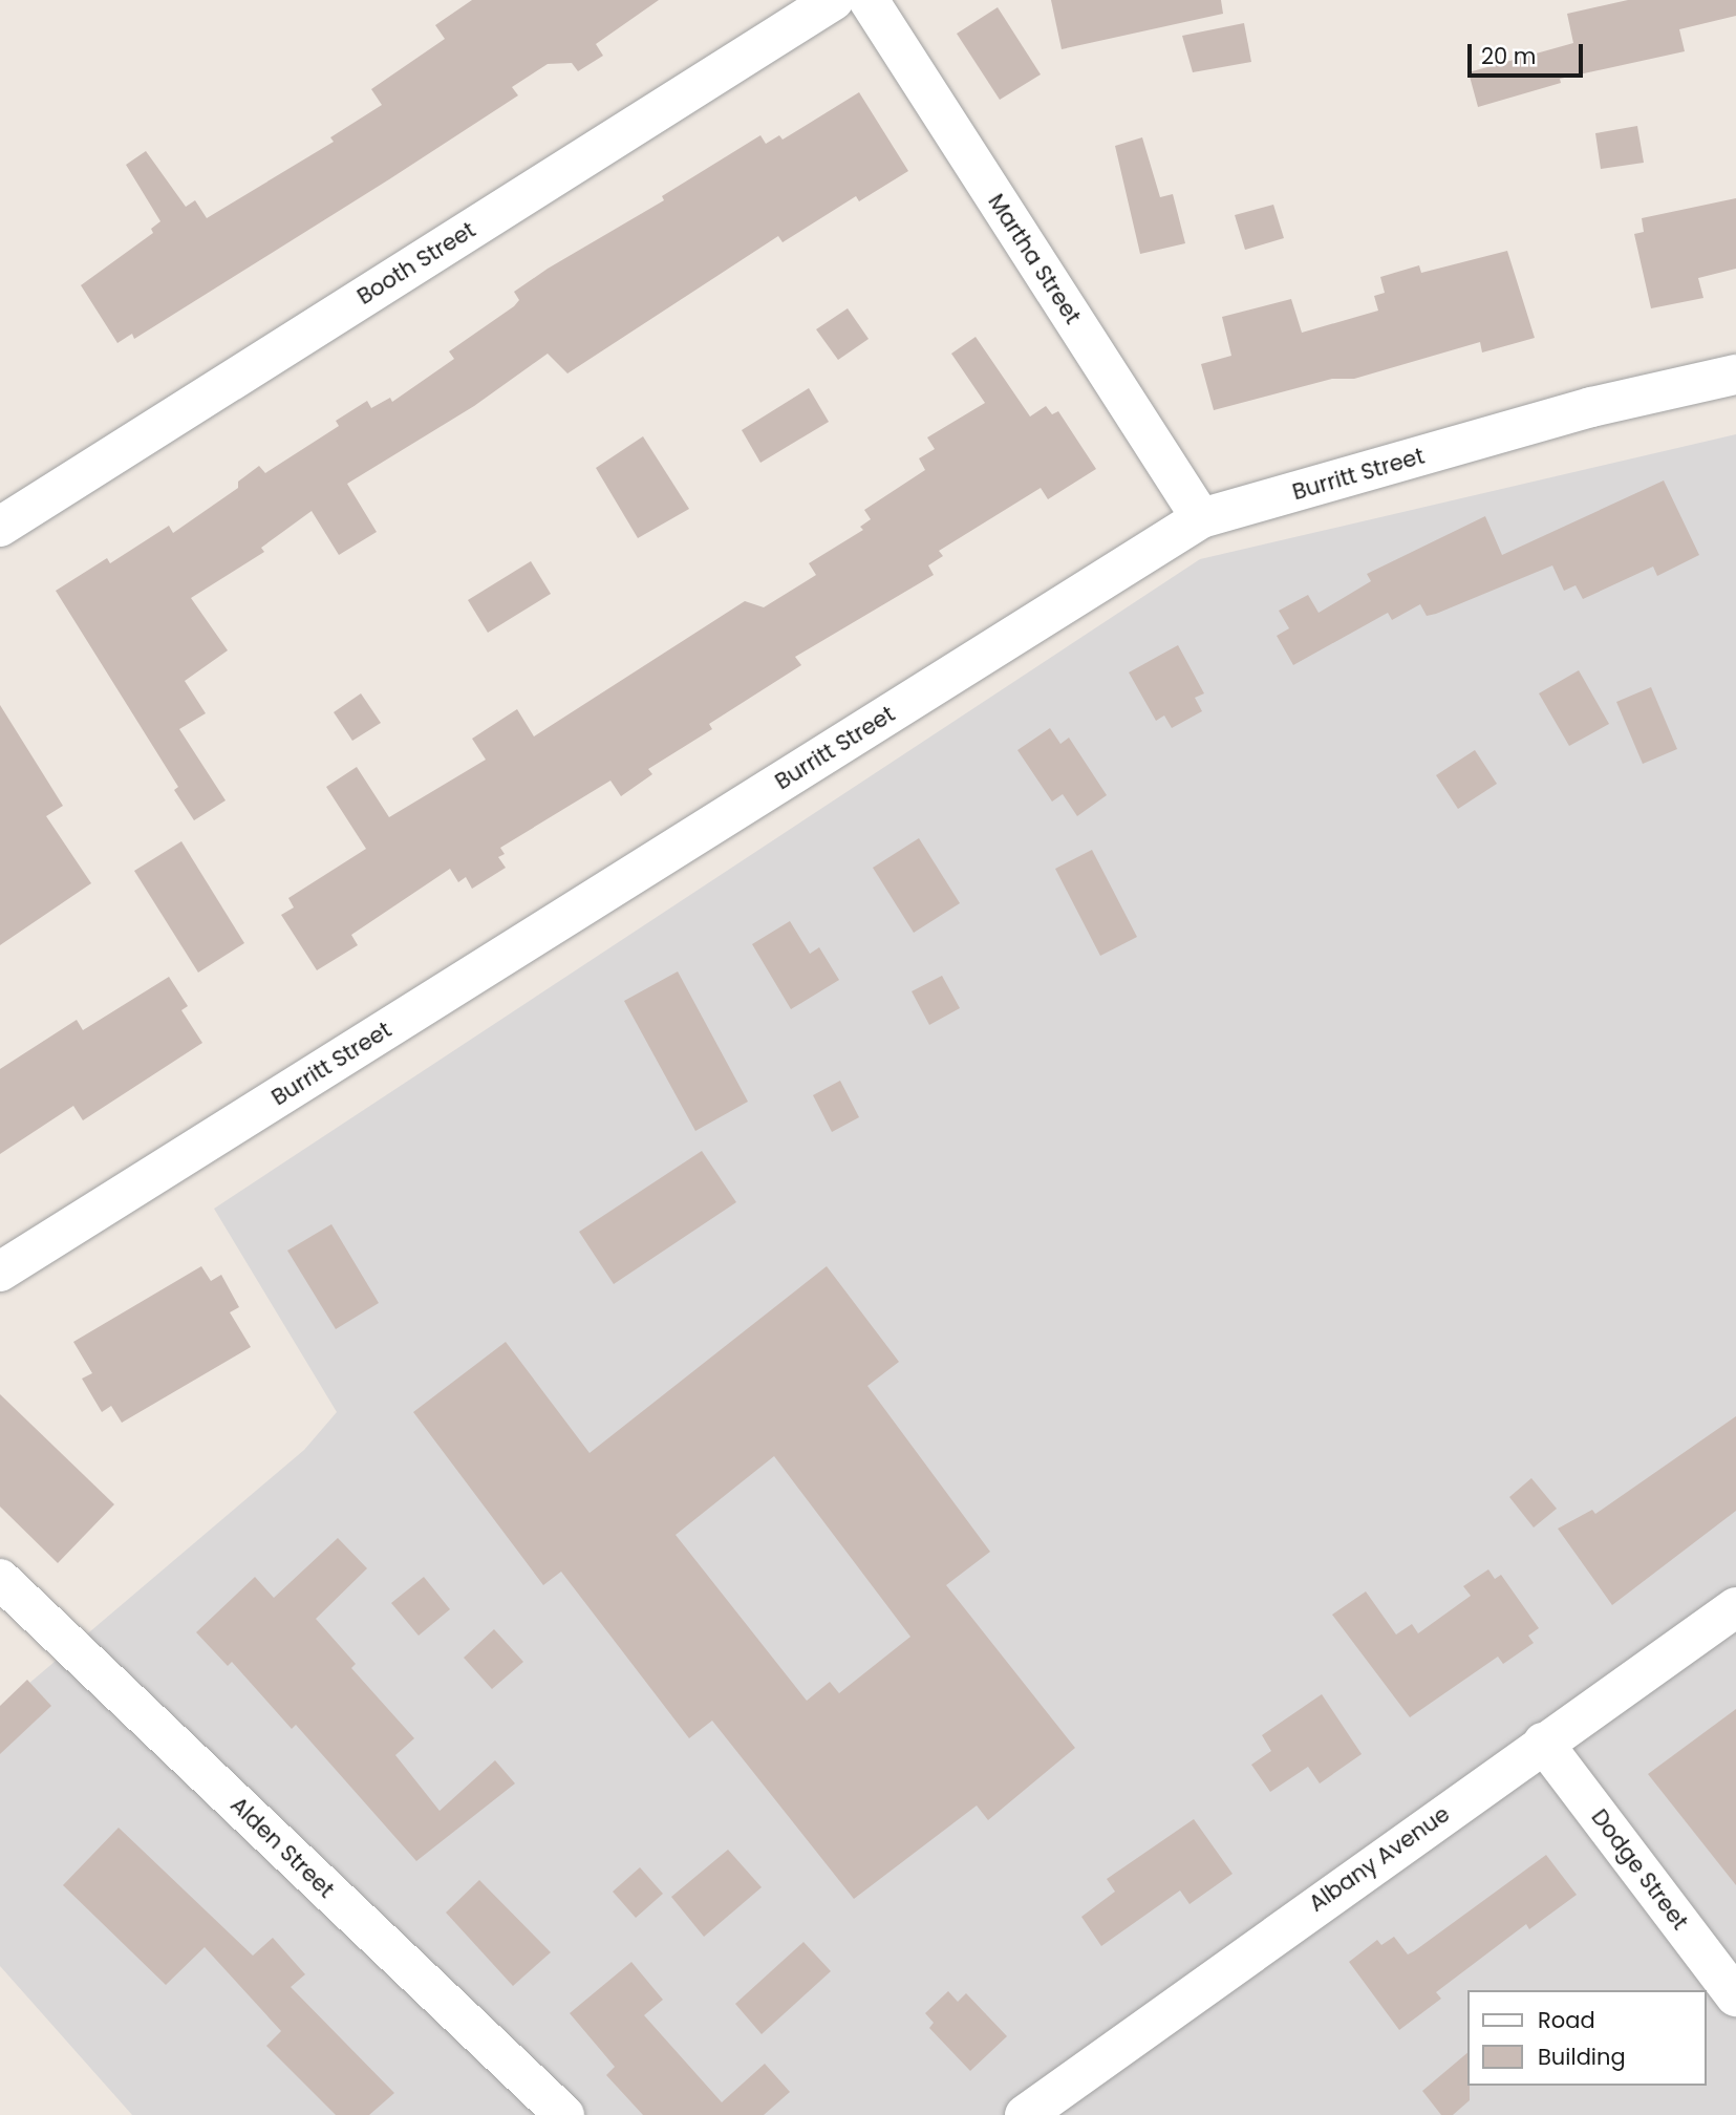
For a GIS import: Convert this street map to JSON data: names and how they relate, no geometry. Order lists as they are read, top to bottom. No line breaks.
{"streets":{"street":["Martha Street","Booth Street","Burritt Street","Alden Street","Albany Avenue","Dodge Street"]},"crossings":[["Martha Street","Burritt Street"],["Albany Avenue","Dodge Street"]],"legend":["Road","Building"],"scale_bar":"20 m"}
